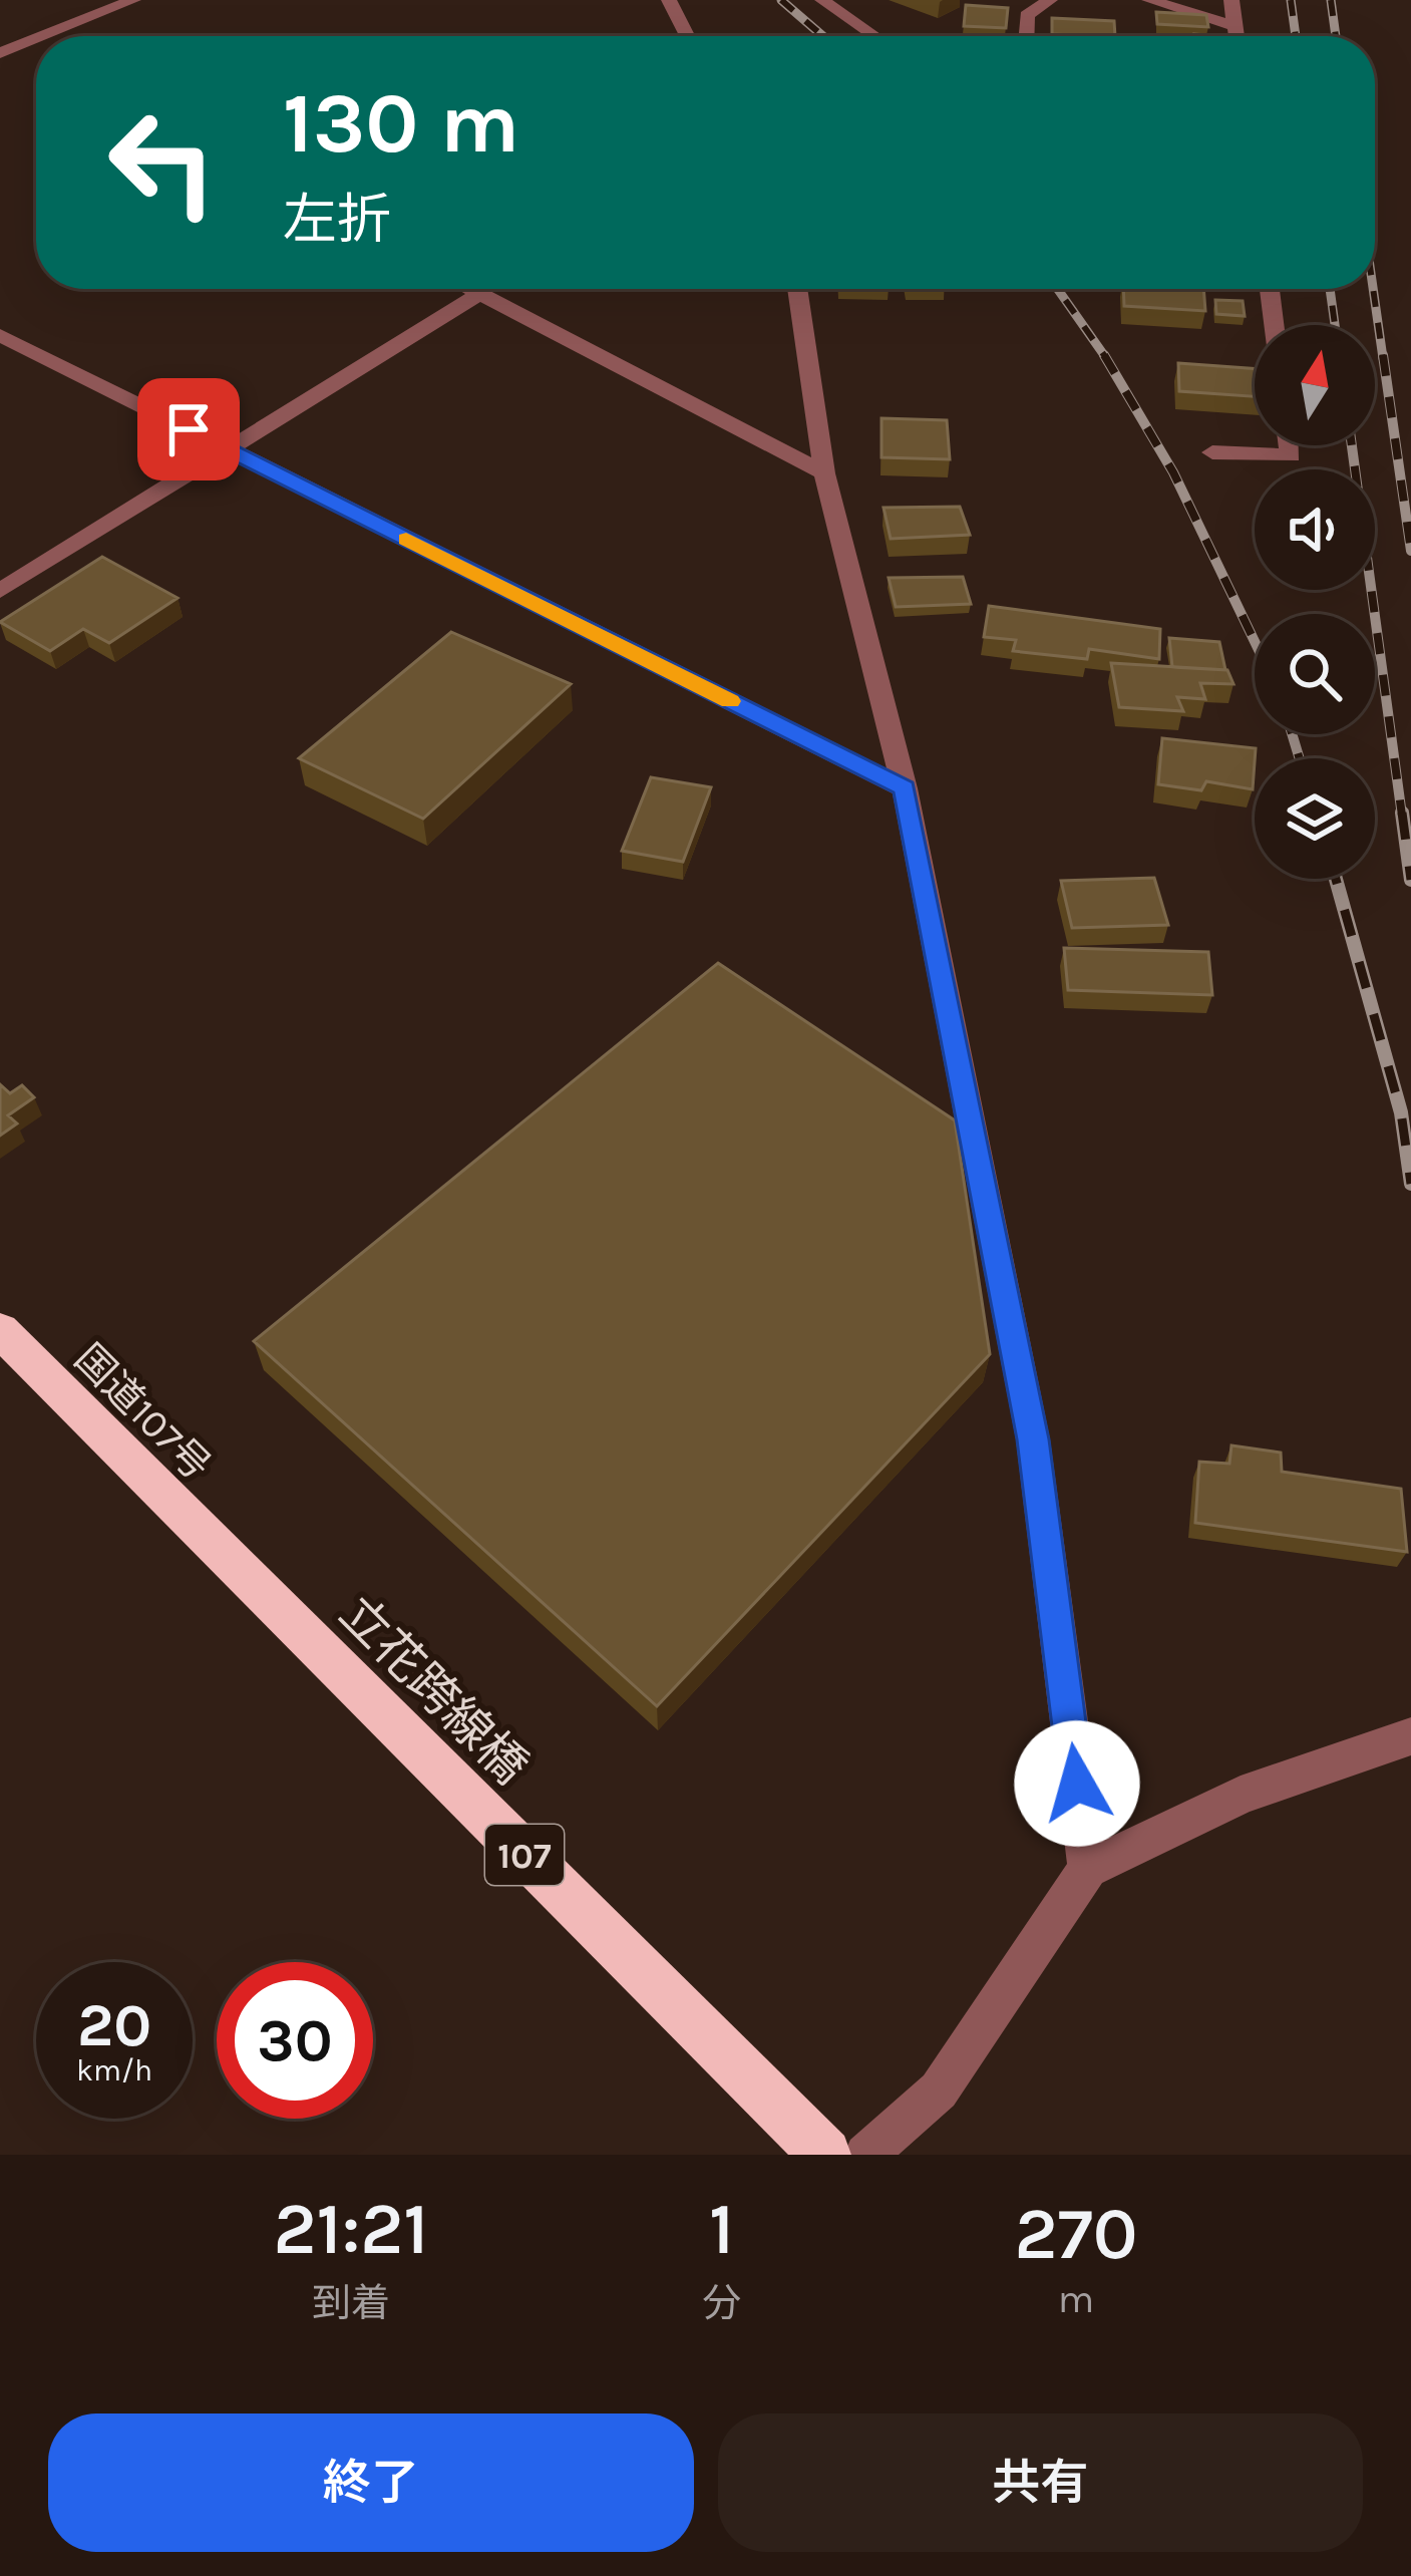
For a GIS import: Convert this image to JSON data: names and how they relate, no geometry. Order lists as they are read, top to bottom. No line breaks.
{"streets":{"highway":["国道107号","立花跨線橋","107"]},"crossings":[["国道107号","立花跨線橋"]],"north":"top","page":{"turn":["130 m","左折"],"speed":"20 km/h","limit":"30","eta":["21:21","到着","1","分","270","m"],"buttons":["終了","共有"]}}
